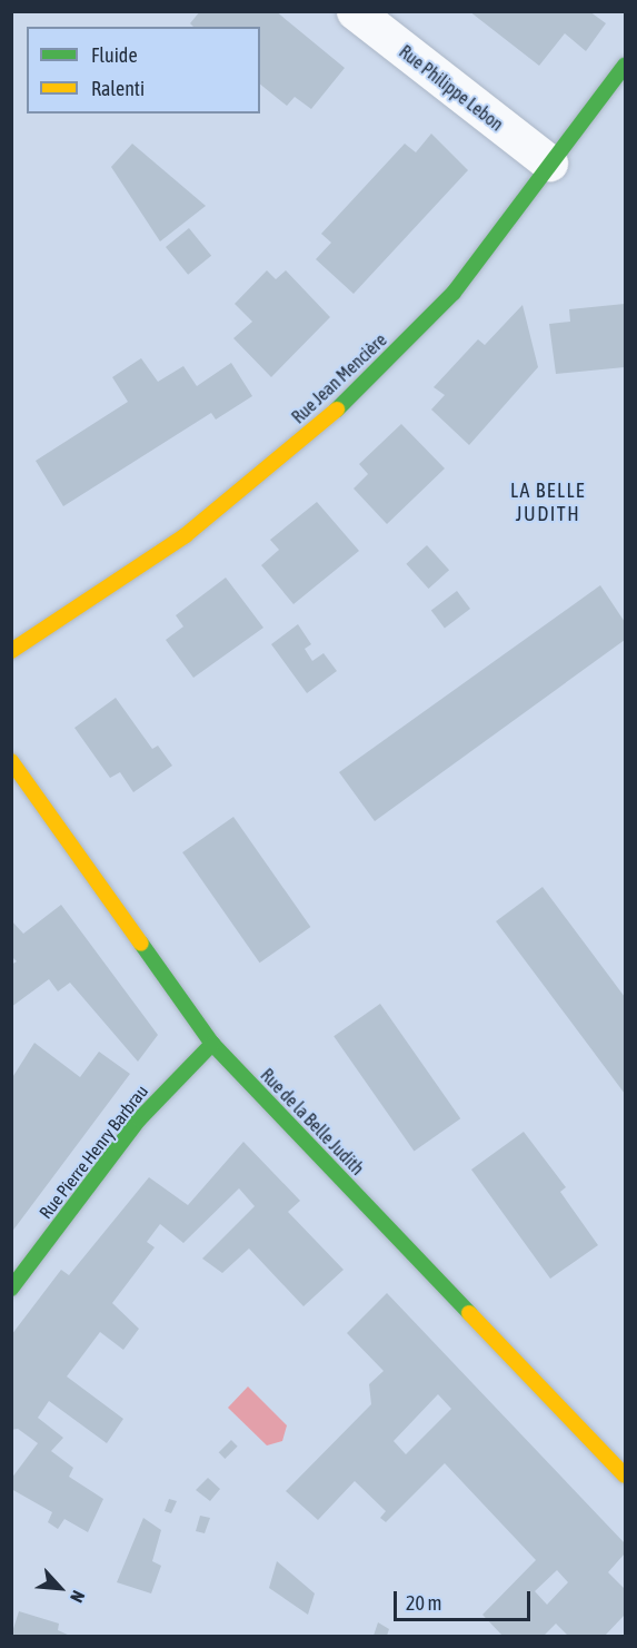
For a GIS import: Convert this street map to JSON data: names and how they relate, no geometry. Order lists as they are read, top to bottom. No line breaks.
{"streets":{"street":["Rue Philippe Lebon","Rue Jean Mencière","Rue de la Belle Judith","Rue Pierre Henry Barbrau"]},"crossings":[["Rue Philippe Lebon","Rue Jean Mencière"],["Rue de la Belle Judith","Rue Pierre Henry Barbrau"]],"districts":["LA BELLE JUDITH"],"legend":["Fluide","Ralenti"],"scale_bar":"20 m","north":"bottom right"}
